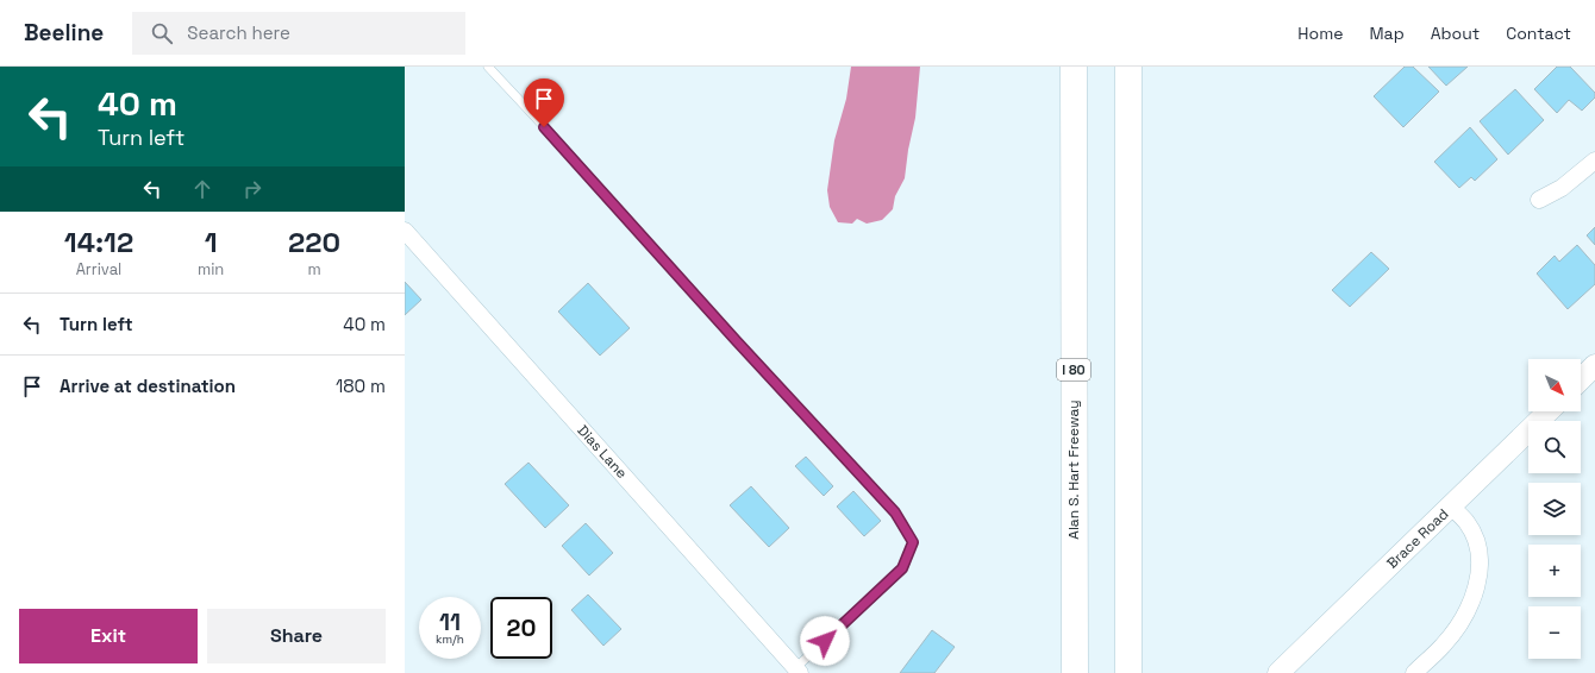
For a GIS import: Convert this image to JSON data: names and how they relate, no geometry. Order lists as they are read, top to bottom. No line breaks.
{"streets":{"highway":["I 80","Alan S. Hart Freeway"],"street":["Dias Lane","Brace Road"]},"north":"bottom right","page":{"header":"Beeline","search":"Search here","nav":["Home","Map","About","Contact"],"turn":["40 m","Turn left"],"eta":["14:12","Arrival","1","min","220","m"],"list":[{"name":"Turn left","value":"40 m"},{"name":"Arrive at destination","value":"180 m"}],"map_buttons":["+","−"],"speed":"11 km/h","limit":"20","buttons":["Exit","Share"]}}
